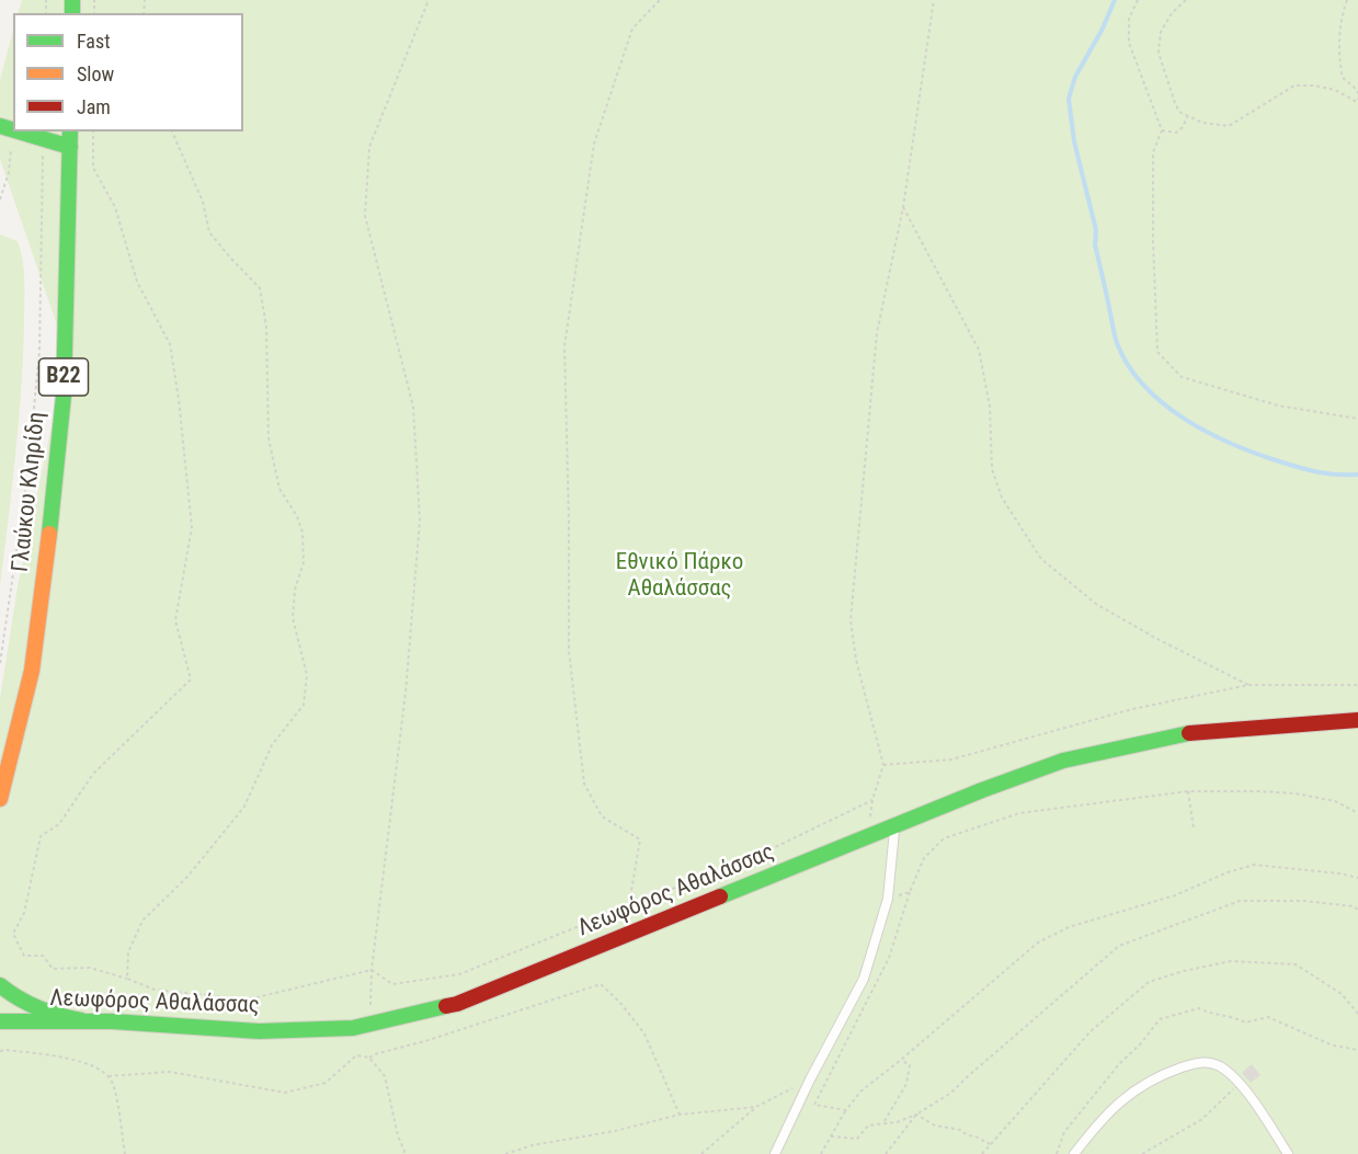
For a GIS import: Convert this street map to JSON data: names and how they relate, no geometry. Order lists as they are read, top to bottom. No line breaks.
{"streets":{"main road":["B22","Γλαύκου Κληρίδη","Λεωφόρος Αθαλάσσας"]},"parks":["Εθνικό Πάρκο Αθαλάσσας"],"legend":["Fast","Slow","Jam"]}
